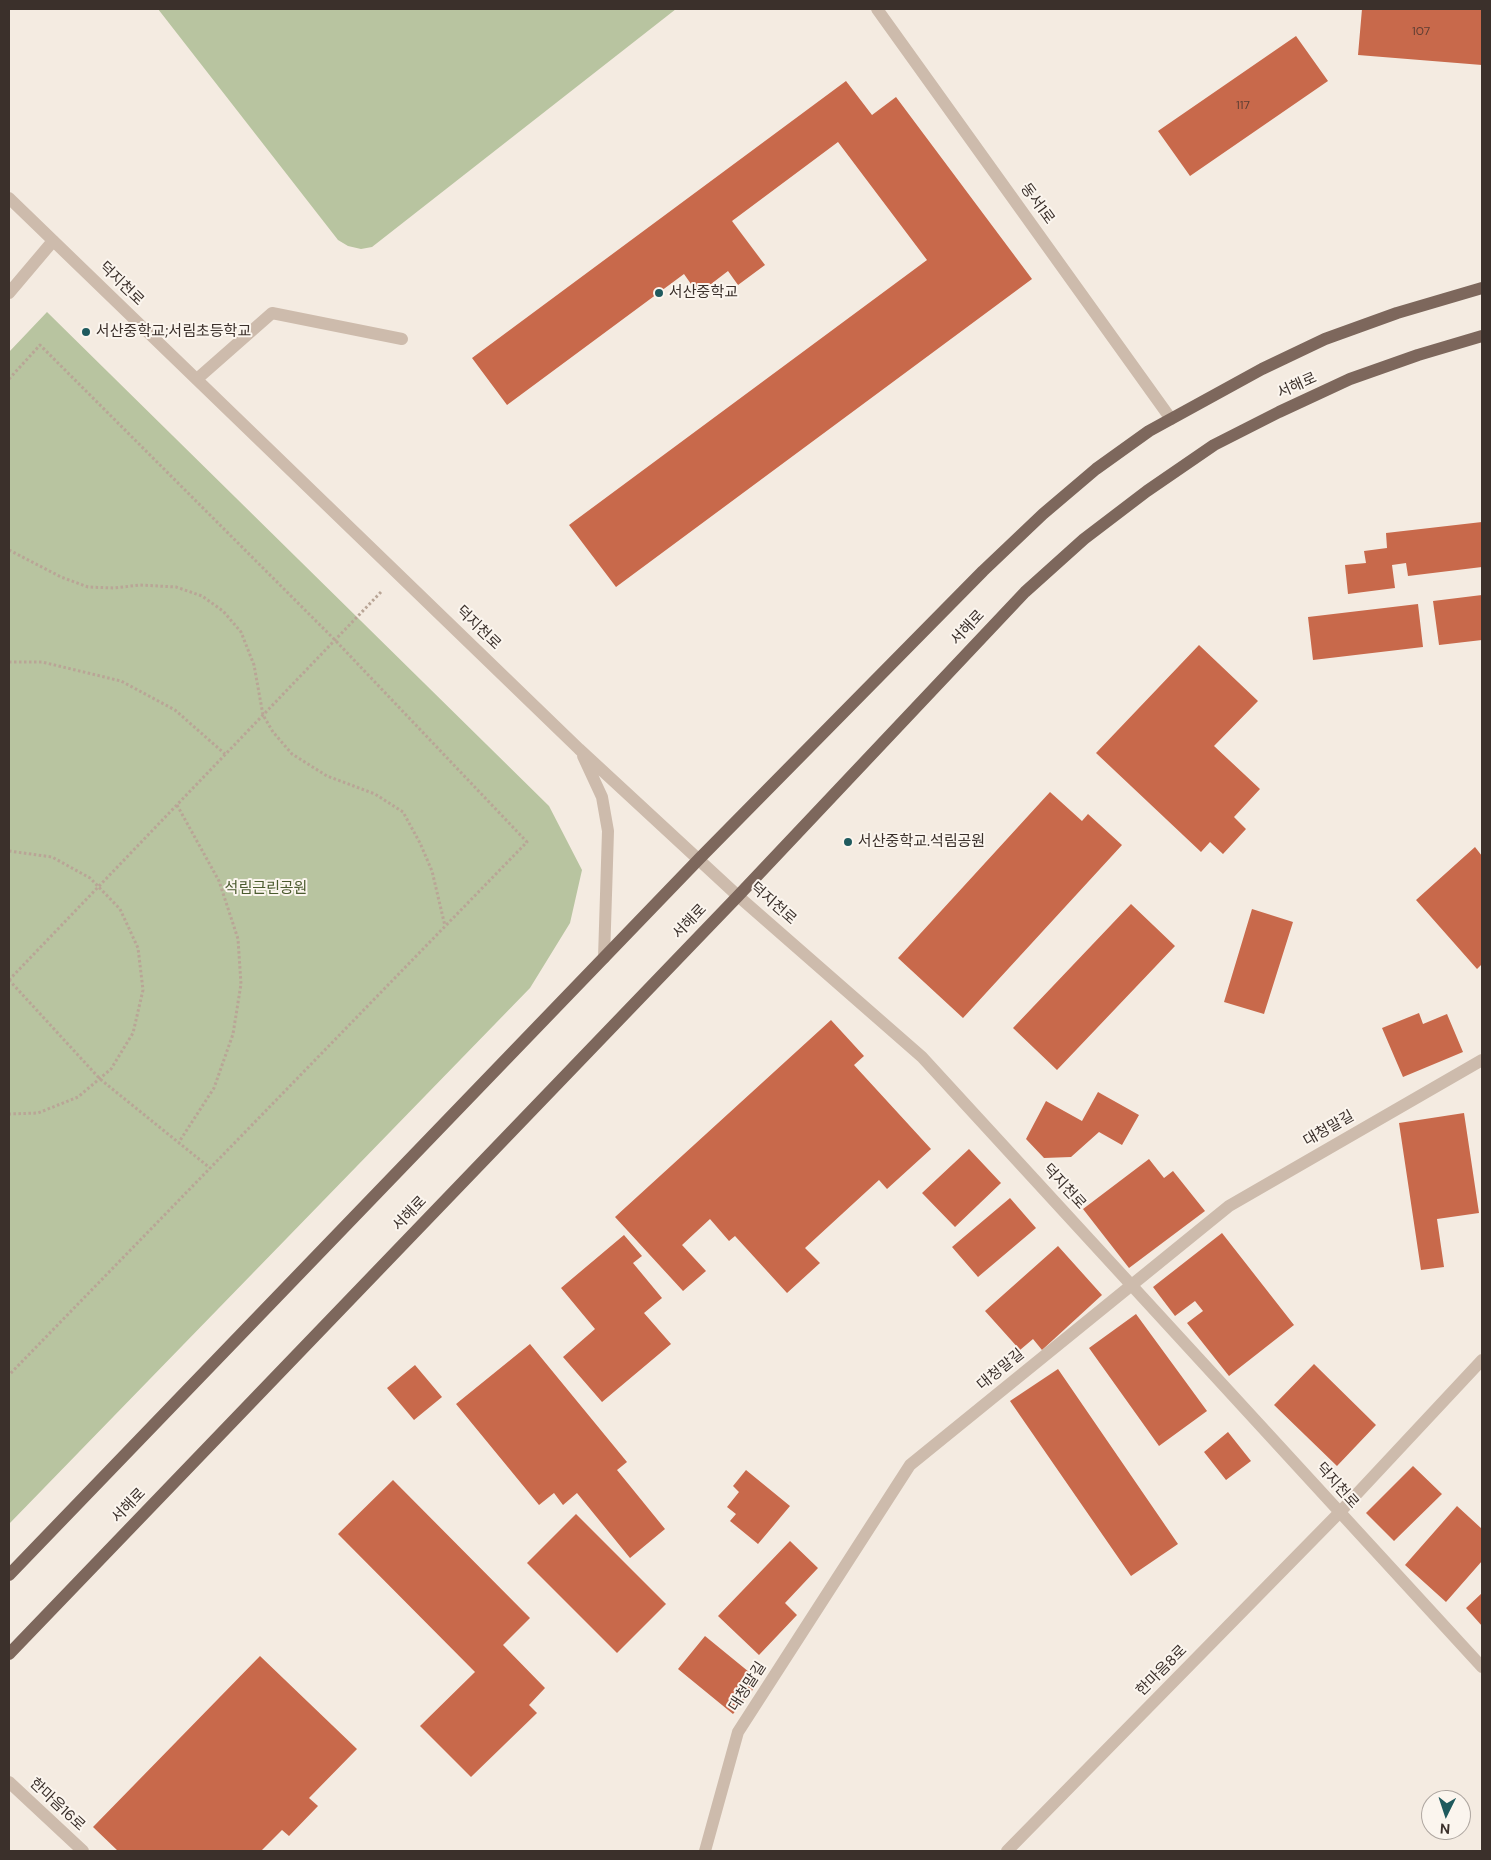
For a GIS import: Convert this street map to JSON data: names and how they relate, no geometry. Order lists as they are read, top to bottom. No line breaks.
{"streets":{"main road":["서해로"],"street":["동서1로","덕지천로","대청말길","한마음8로","한마음16로"]},"crossings":[["동서1로","서해로"],["덕지천로","서해로"],["덕지천로","대청말길"],["덕지천로","한마음8로"]],"parks":["석림근린공원"],"places":["서산중학교","서산중학교;서림초등학교","서산중학교.석림공원"],"house_numbers":["107","117"],"north":"bottom"}
